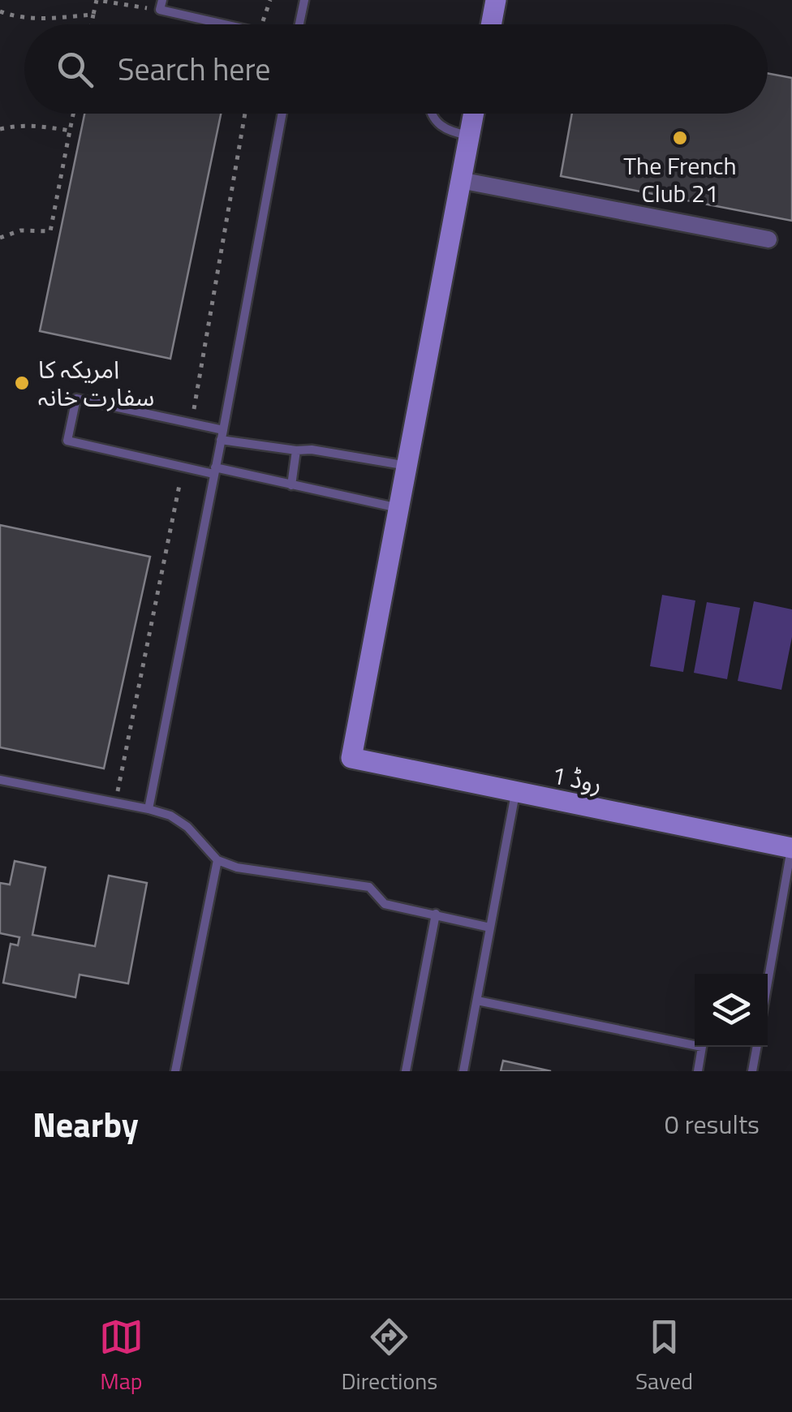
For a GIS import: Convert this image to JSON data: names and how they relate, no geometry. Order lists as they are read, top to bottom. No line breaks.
{"streets":{"street":["روڈ 1"]},"places":["The French Club 21","امریکہ کا سفارت خانہ"],"page":{"search":"Search here","heading":["Nearby","0 results"],"nav":["Map","Directions","Saved"]}}
